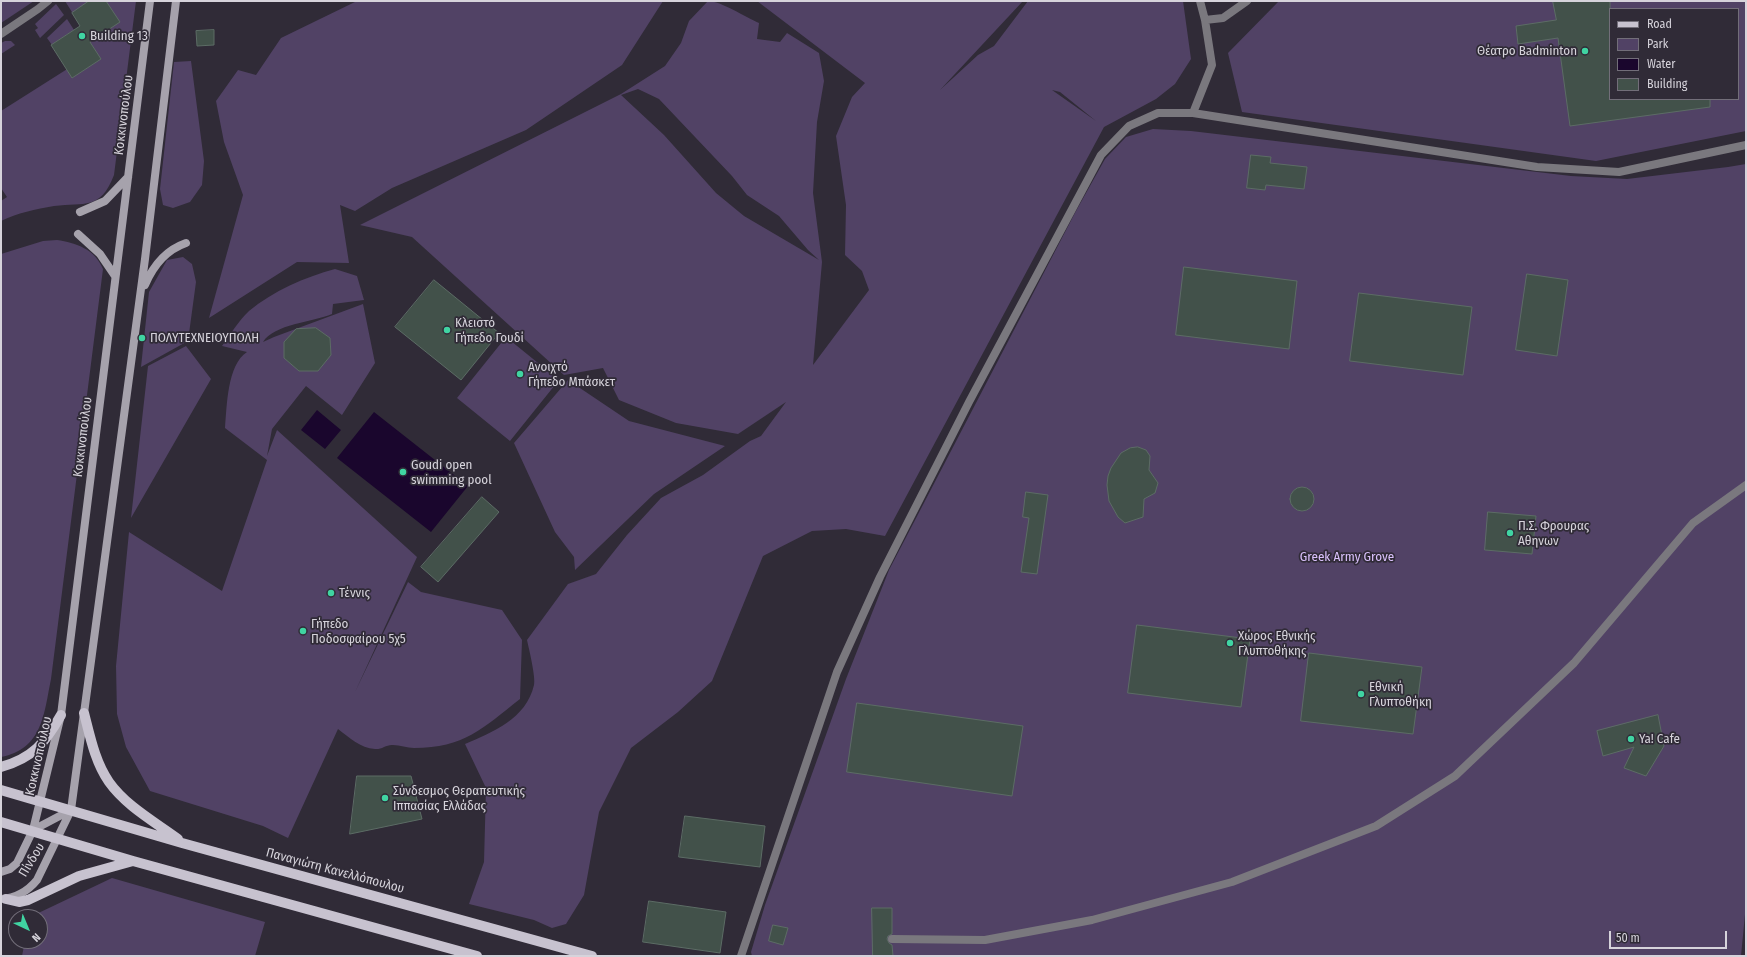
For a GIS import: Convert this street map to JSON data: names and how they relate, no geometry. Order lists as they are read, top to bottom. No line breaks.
{"streets":{"main road":["Κοκκινοπούλου","Πίνδου","Παναγιώτη Κανελλόπουλου"]},"crossings":[["Κοκκινοπούλου","Πίνδου"],["Κοκκινοπούλου","Παναγιώτη Κανελλόπουλου"]],"parks":["Greek Army Grove"],"places":["Building 13","Θέατρο Badminton","Κλειστό Γήπεδο Γουδί","ΠΟΛΥΤΕΧΝΕΙΟΥΠΟΛΗ","Ανοιχτό Γήπεδο Μπάσκετ","Goudi open swimming pool","Π.Σ. Φρουρας Αθηνων","Τέννις","Γήπεδο Ποδοσφαίρου 5χ5","Χώρος Εθνικής Γλυπτοθήκης","Εθνική Γλυπτοθήκη","Ya! Cafe","Σύνδεσμος Θεραπευτικής Ιππασίας Ελλάδας"],"legend":["Road","Park","Water","Building"],"scale_bar":"50 m","north":"bottom right"}
